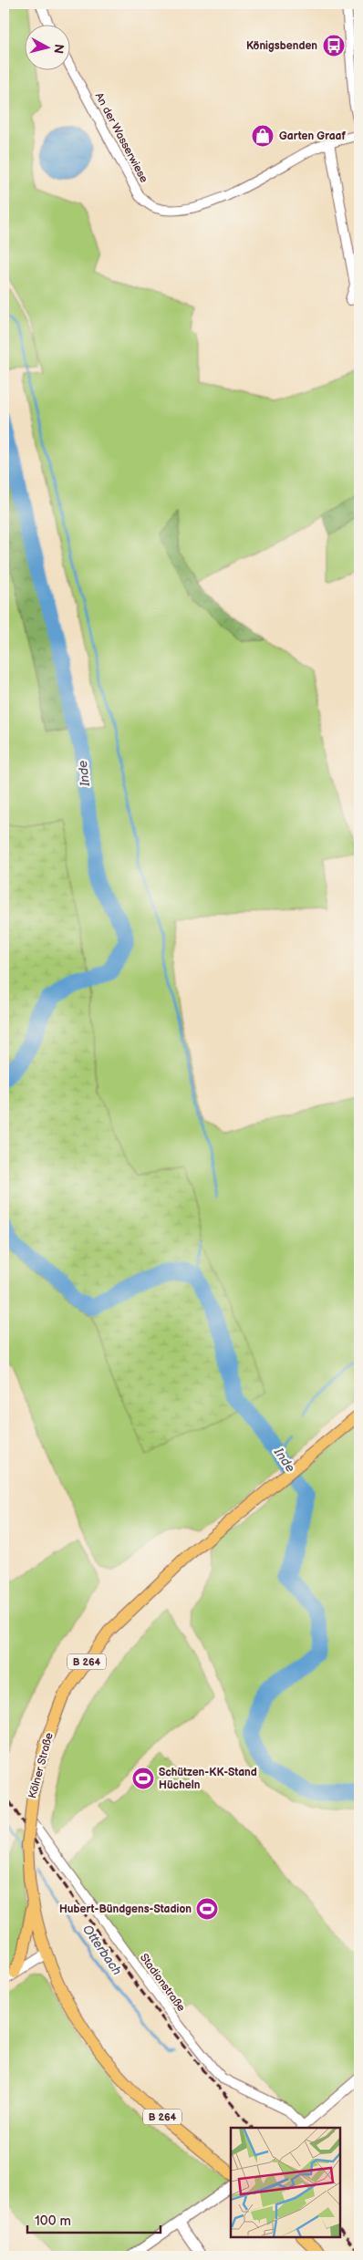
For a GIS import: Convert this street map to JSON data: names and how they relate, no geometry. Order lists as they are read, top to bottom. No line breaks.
{"streets":{"main road":["B 264","Kölner Straße"],"street":["An der Wasserwiese","Stadionstraße"]},"water":["Inde","Otterbach"],"places":{"bus stop":["Königsbenden"],"shop":["Garten Graaf"],"sports":["Schützen-KK-Stand Hücheln","Hubert-Bündgens-Stadion"]},"scale_bar":"100 m","north":"right"}
